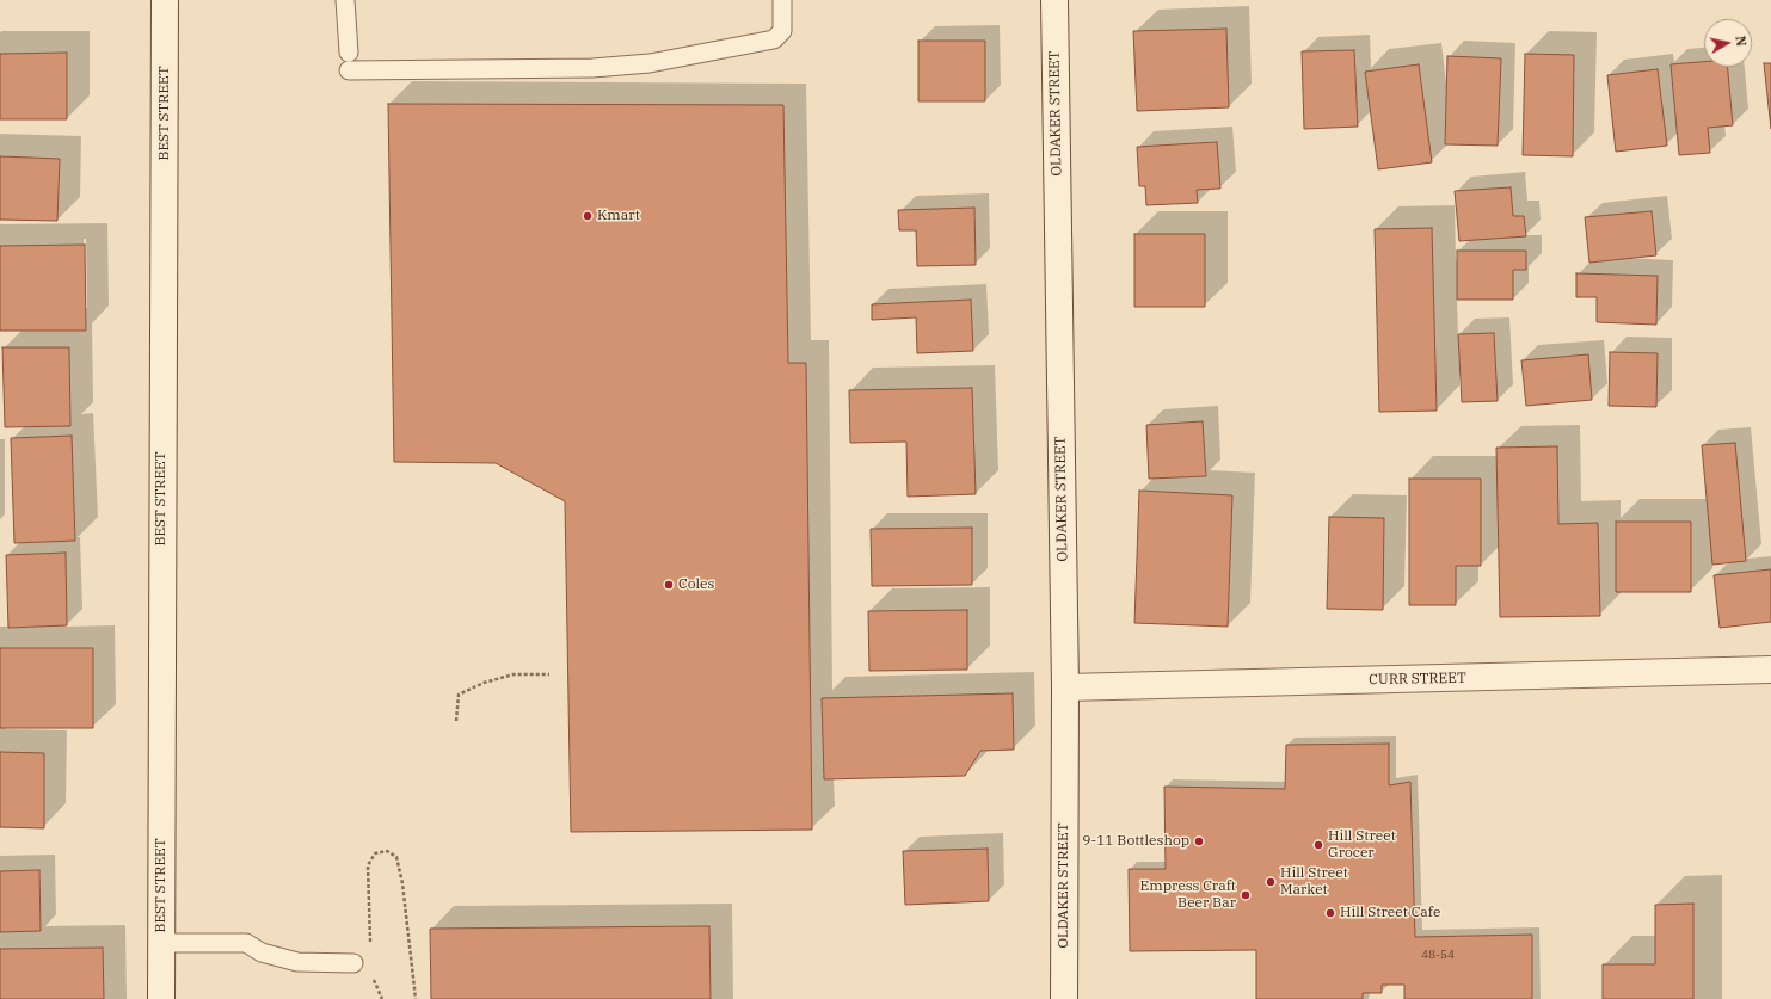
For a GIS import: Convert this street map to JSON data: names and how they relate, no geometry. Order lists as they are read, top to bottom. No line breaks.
{"streets":{"main road":["BEST STREET","OLDAKER STREET","CURR STREET"]},"crossings":[["OLDAKER STREET","CURR STREET"]],"places":["Kmart","Coles","9-11 Bottleshop","Hill Street Grocer","Hill Street Market","Empress Craft Beer Bar","Hill Street Cafe"],"house_numbers":["48-54"],"north":"right"}
